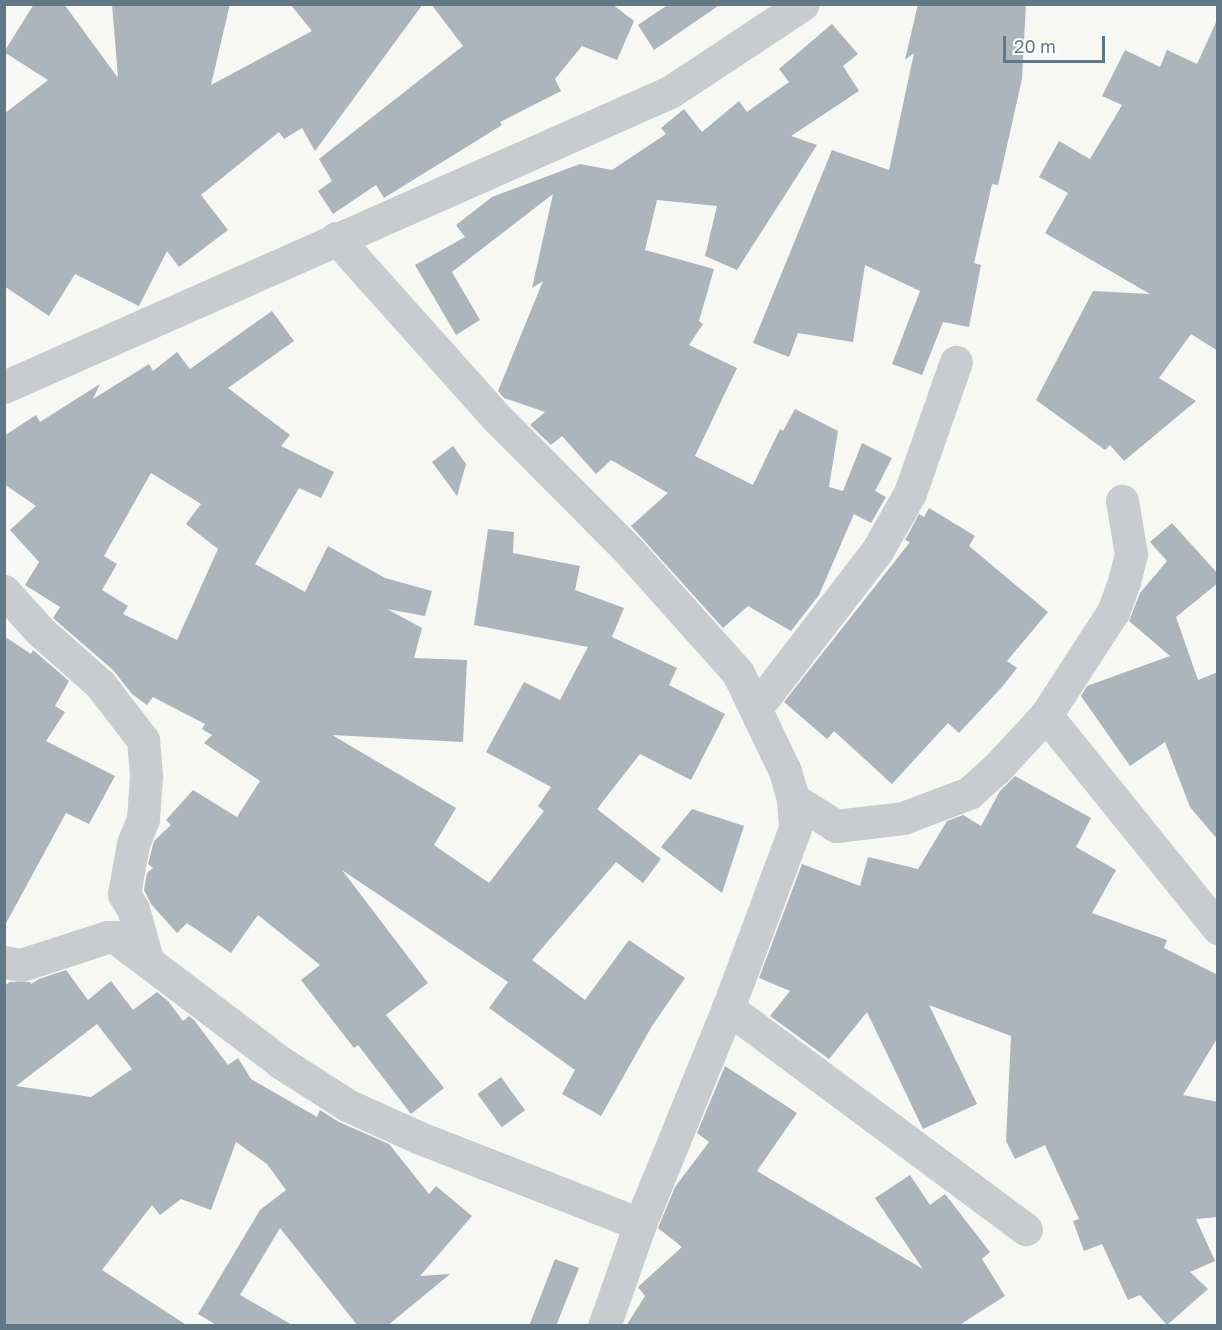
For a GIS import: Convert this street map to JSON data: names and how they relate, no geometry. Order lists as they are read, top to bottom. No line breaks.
{"scale_bar":"20 m"}
